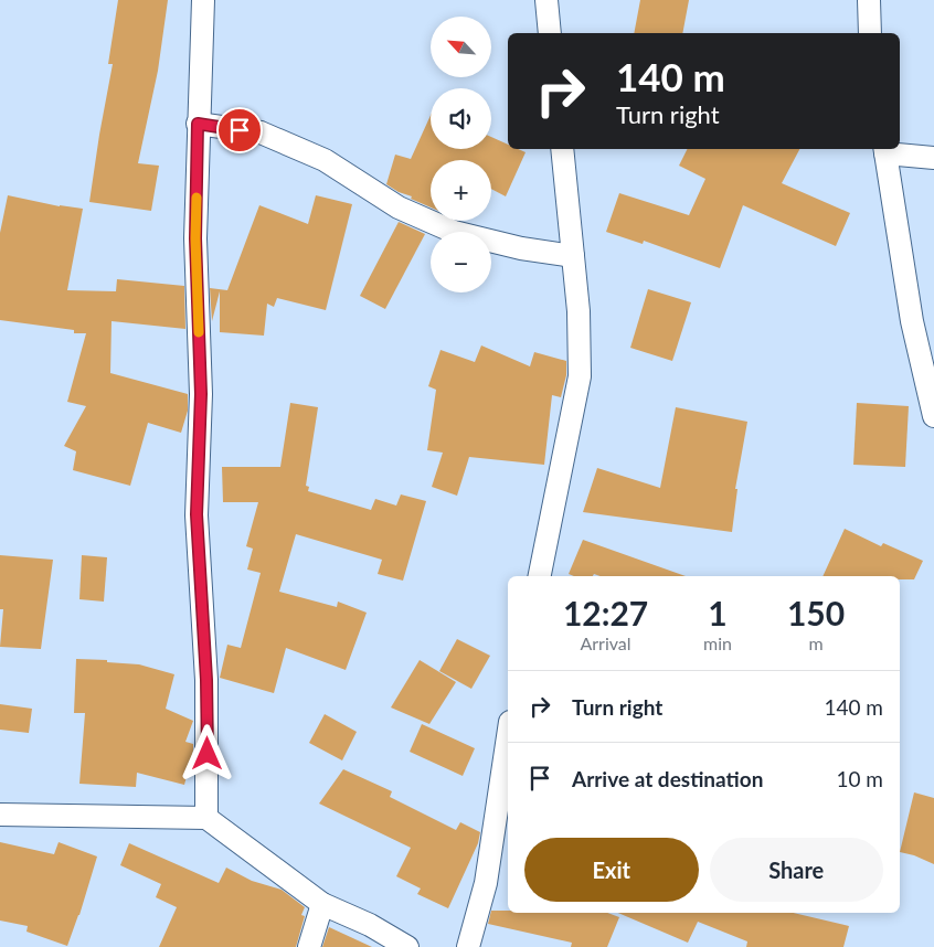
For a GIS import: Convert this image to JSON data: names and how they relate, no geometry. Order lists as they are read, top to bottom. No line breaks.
{"north":"top left","page":{"map_buttons":["+","−"],"turn":["140 m","Turn right"],"eta":["12:27","Arrival","1","min","150","m"],"list":[{"name":"Turn right","value":"140 m"},{"name":"Arrive at destination","value":"10 m"}],"buttons":["Exit","Share"]}}
